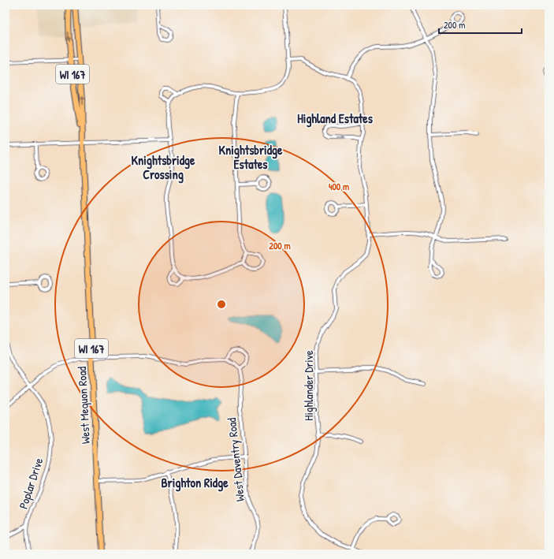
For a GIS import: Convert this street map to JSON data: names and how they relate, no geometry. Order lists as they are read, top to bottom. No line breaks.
{"streets":{"main road":["WI 167","West Mequon Road"],"street":["Highlander Drive","West Daventry Road","Poplar Drive"]},"districts":["Highland Estates","Knightsbridge Estates","Knightsbridge Crossing","Brighton Ridge"],"scale_bar":"200 m","rings":["400 m","200 m"]}
